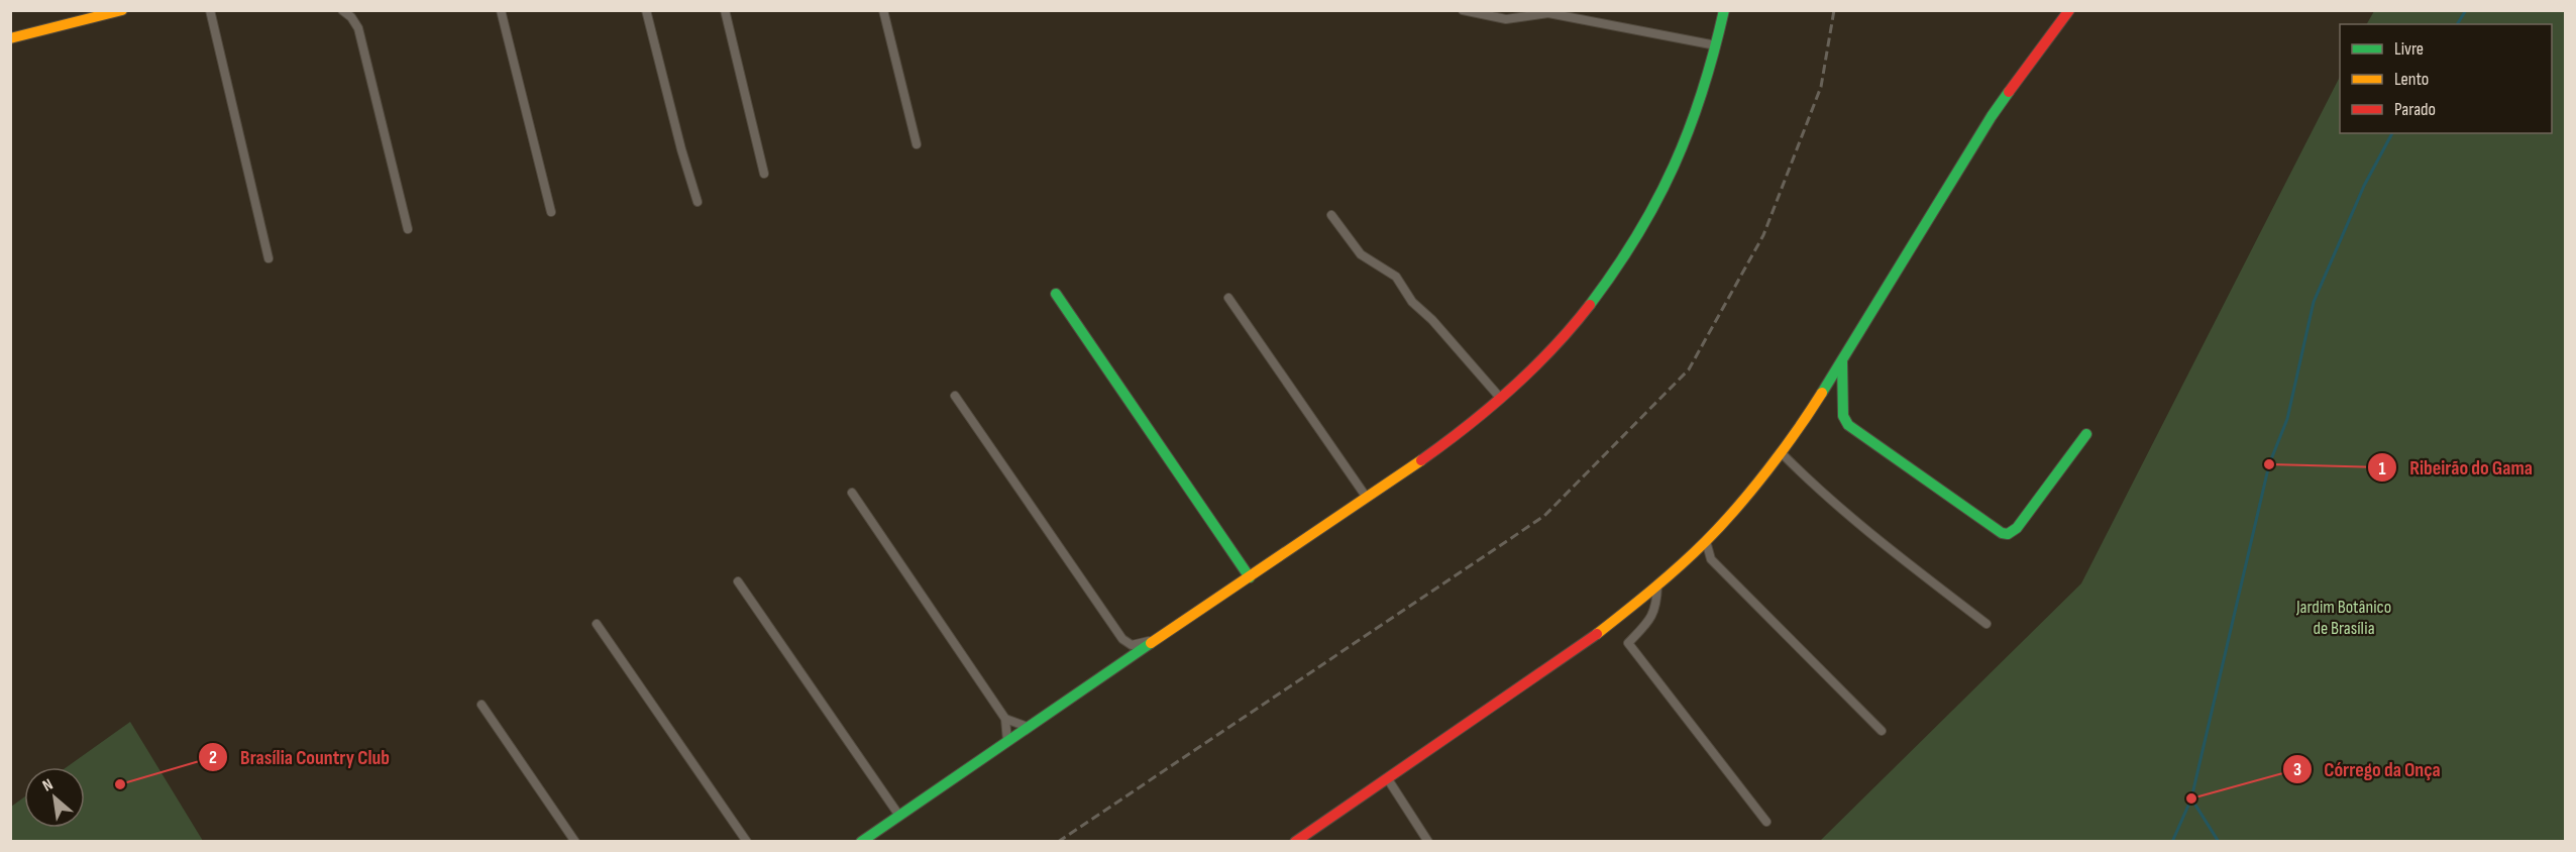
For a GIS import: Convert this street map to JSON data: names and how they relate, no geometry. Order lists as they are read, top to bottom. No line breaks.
{"parks":["Jardim Botânico de Brasília"],"places":["Ribeirão do Gama","Brasília Country Club","Córrego da Onça"],"legend":["Livre","Lento","Parado"],"north":"top left"}
